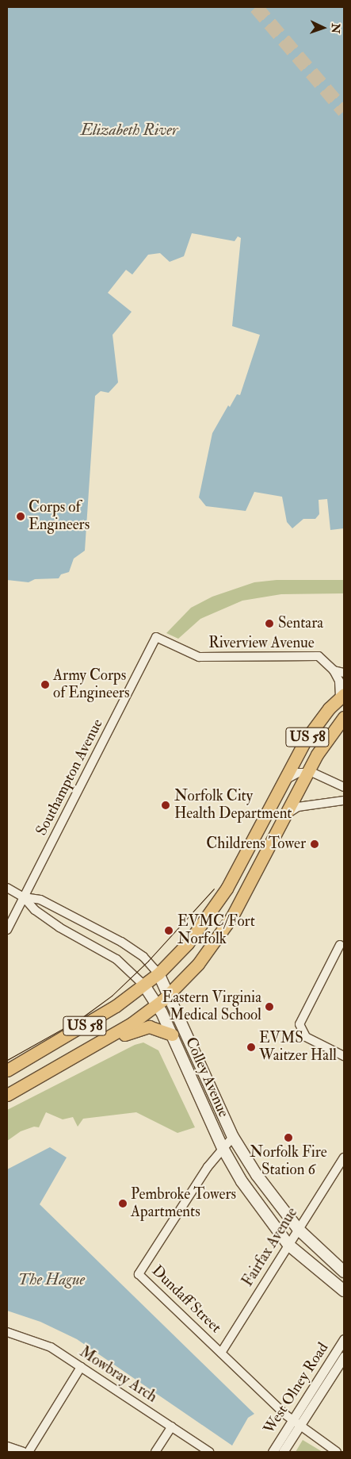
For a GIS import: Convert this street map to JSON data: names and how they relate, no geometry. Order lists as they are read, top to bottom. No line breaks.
{"streets":{"main road":["US 58","Colley Avenue"],"street":["Riverview Avenue","Southampton Avenue","Fairfax Avenue","Dundaff Street","Mowbray Arch","West Olney Road"]},"crossings":[["Riverview Avenue","US 58"],["Riverview Avenue","Southampton Avenue"],["US 58","Colley Avenue"],["Southampton Avenue","Colley Avenue"],["Colley Avenue","Fairfax Avenue"],["Colley Avenue","Dundaff Street"],["Fairfax Avenue","Dundaff Street"],["Dundaff Street","West Olney Road"]],"water":["Elizabeth River","The Hague"],"places":["Corps of Engineers","Sentara","Army Corps of Engineers","Norfolk City Health Department","Childrens Tower","EVMC/Fort Norfolk","Eastern Virginia Medical School","EVMS Waitzer Hall","Norfolk Fire Station 6","Pembroke Towers Apartments"],"north":"right"}
